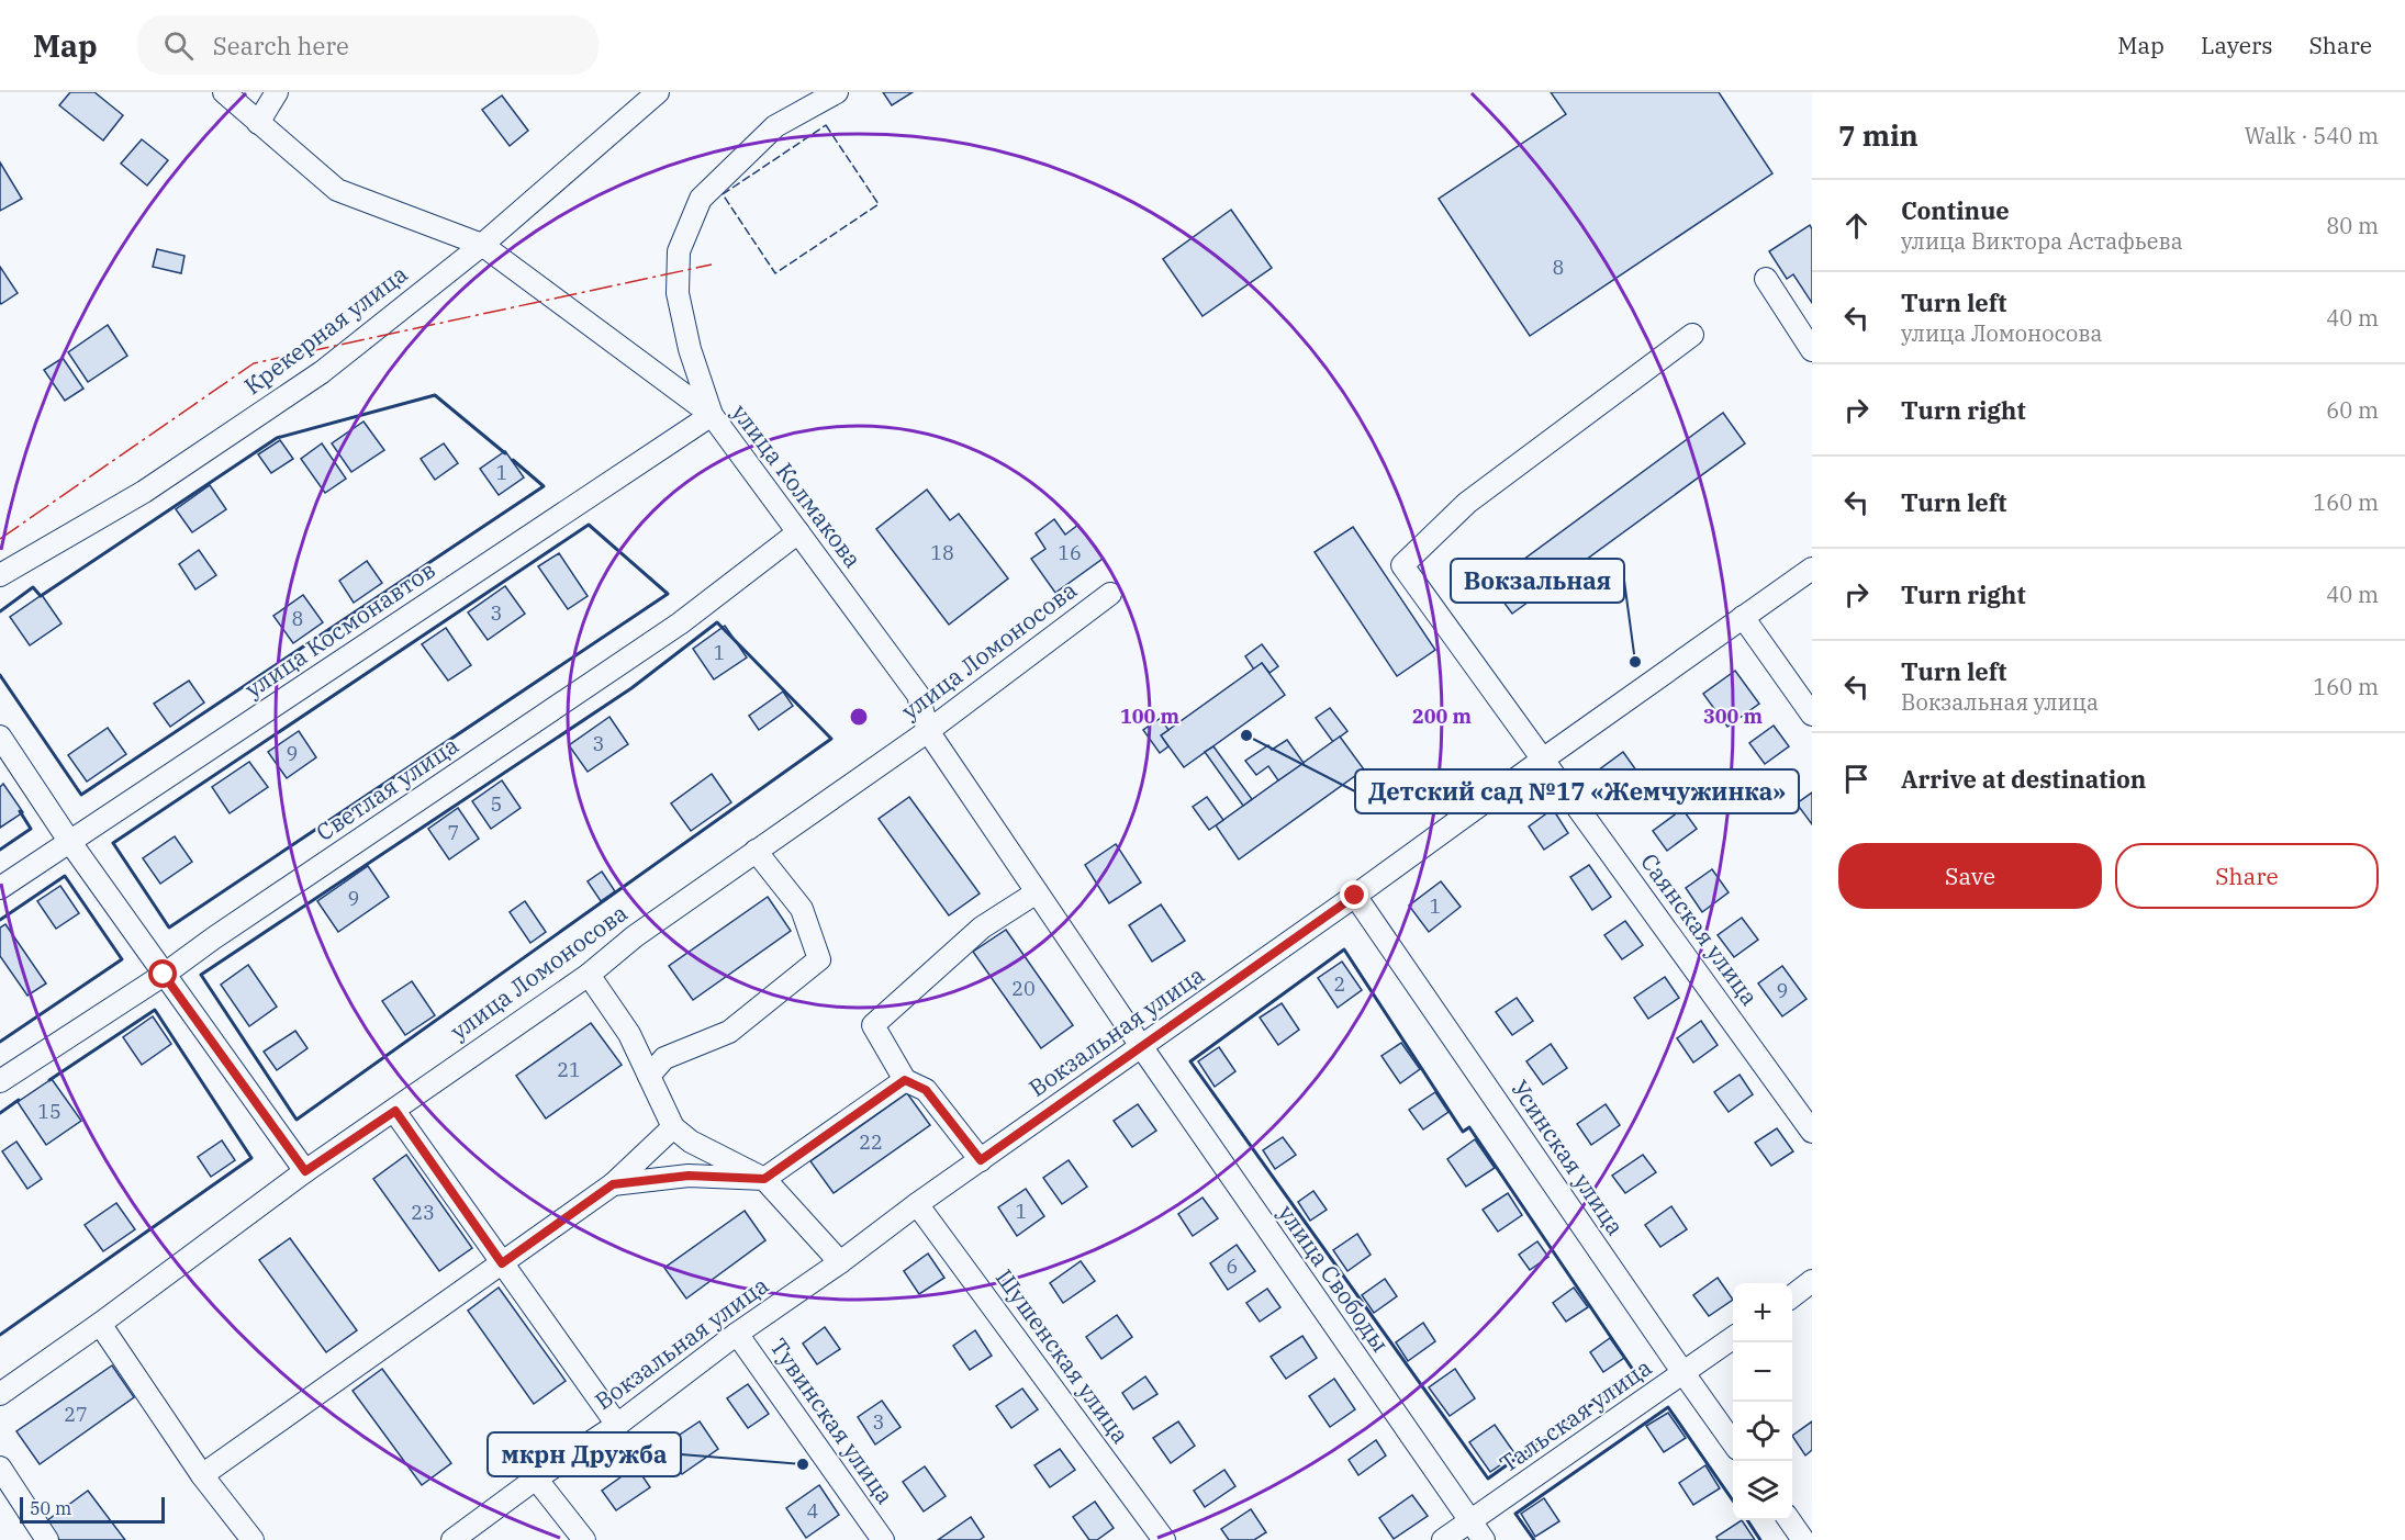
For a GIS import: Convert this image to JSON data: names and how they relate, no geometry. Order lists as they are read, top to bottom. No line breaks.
{"streets":{"street":["Крекерная улица","улица Колмакова","улица Космонавтов","улица Ломоносова","Светлая улица","Саянская улица","Вокзальная улица","Усинская улица","улица Свободы","Шушенская улица","Тальская улица","Тувинская улица"]},"crossings":[["Крекерная улица","улица Колмакова"],["улица Колмакова","улица Космонавтов"],["улица Колмакова","улица Ломоносова"],["улица Колмакова","Светлая улица"],["улица Колмакова","Вокзальная улица"],["улица Колмакова","улица Свободы"],["Саянская улица","Вокзальная улица"],["Вокзальная улица","Усинская улица"],["Вокзальная улица","улица Свободы"],["Вокзальная улица","Шушенская улица"],["Вокзальная улица","Тувинская улица"],["Усинская улица","Тальская улица"],["улица Свободы","Тальская улица"]],"places":["Вокзальная","Детский сад №17 «Жемчужинка»","мкрн Дружба"],"house_numbers":["8","1","18","16","3","8","1","3","9","5","7","9","1","2","20","9","21","15","22","1","23","6","27","3","4"],"scale_bar":"50 m","page":{"header":"Map","search":"Search here","nav":["Map","Layers","Share"],"heading":["7 min","Walk · 540 m"],"list":[["Continue","улица Виктора Астафьева","80 m"],["Turn left","улица Ломоносова","40 m"],["Turn right","60 m"],["Turn left","160 m"],["Turn right","40 m"],["Turn left","Вокзальная улица","160 m"],"Arrive at destination"],"buttons":["Save","Share"],"map_buttons":["+","−"],"scale":"50 m"},"rings":["100 m","200 m","300 m"]}
